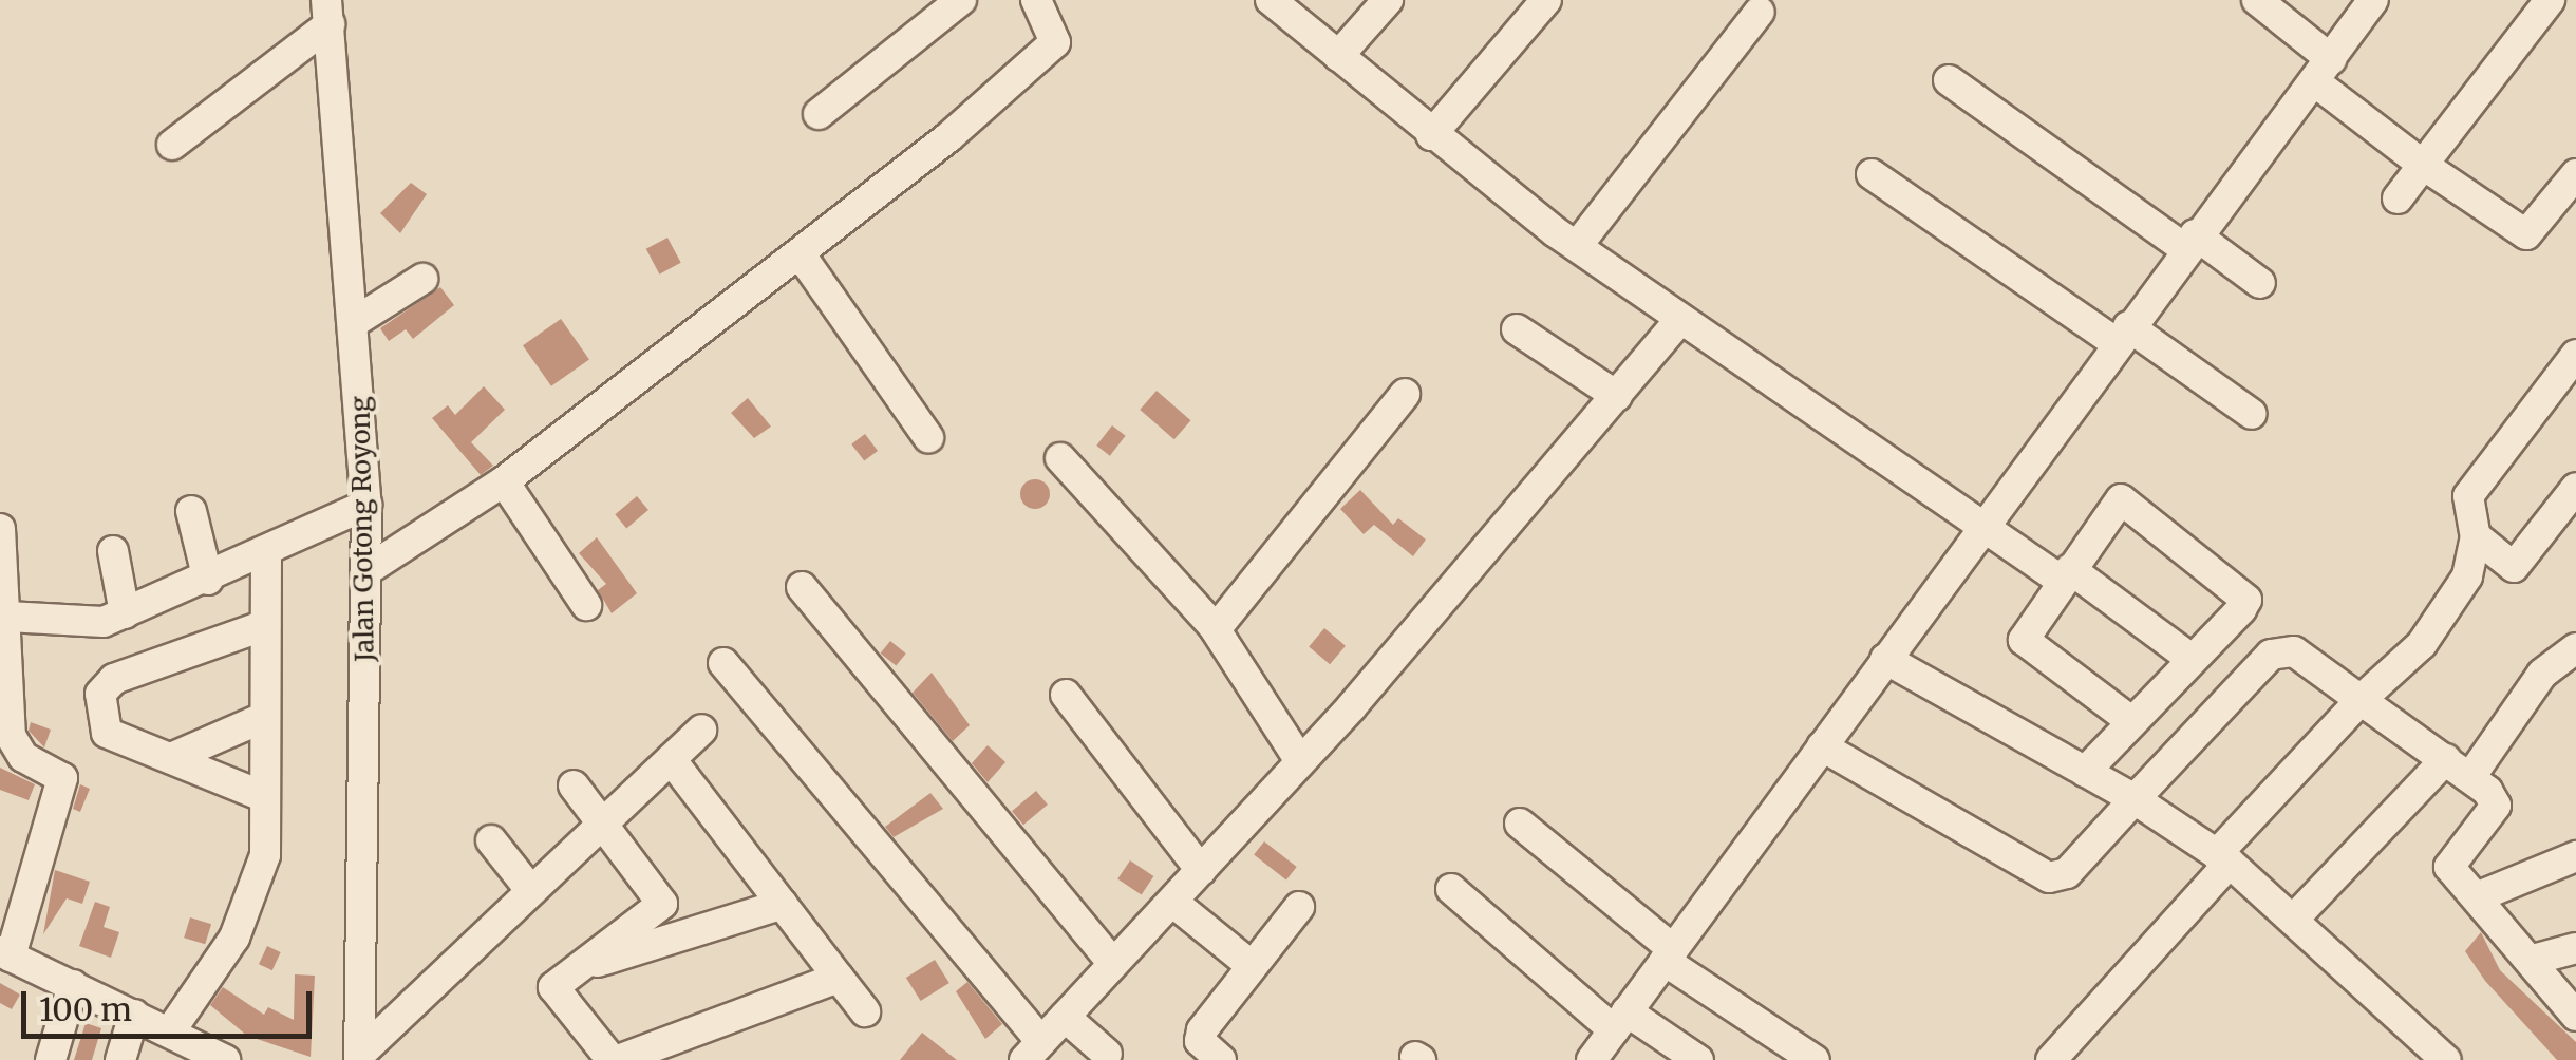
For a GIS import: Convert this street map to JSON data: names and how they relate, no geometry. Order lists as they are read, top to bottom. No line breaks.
{"streets":{"street":["Jalan Gotong Royong"]},"scale_bar":"100 m"}
